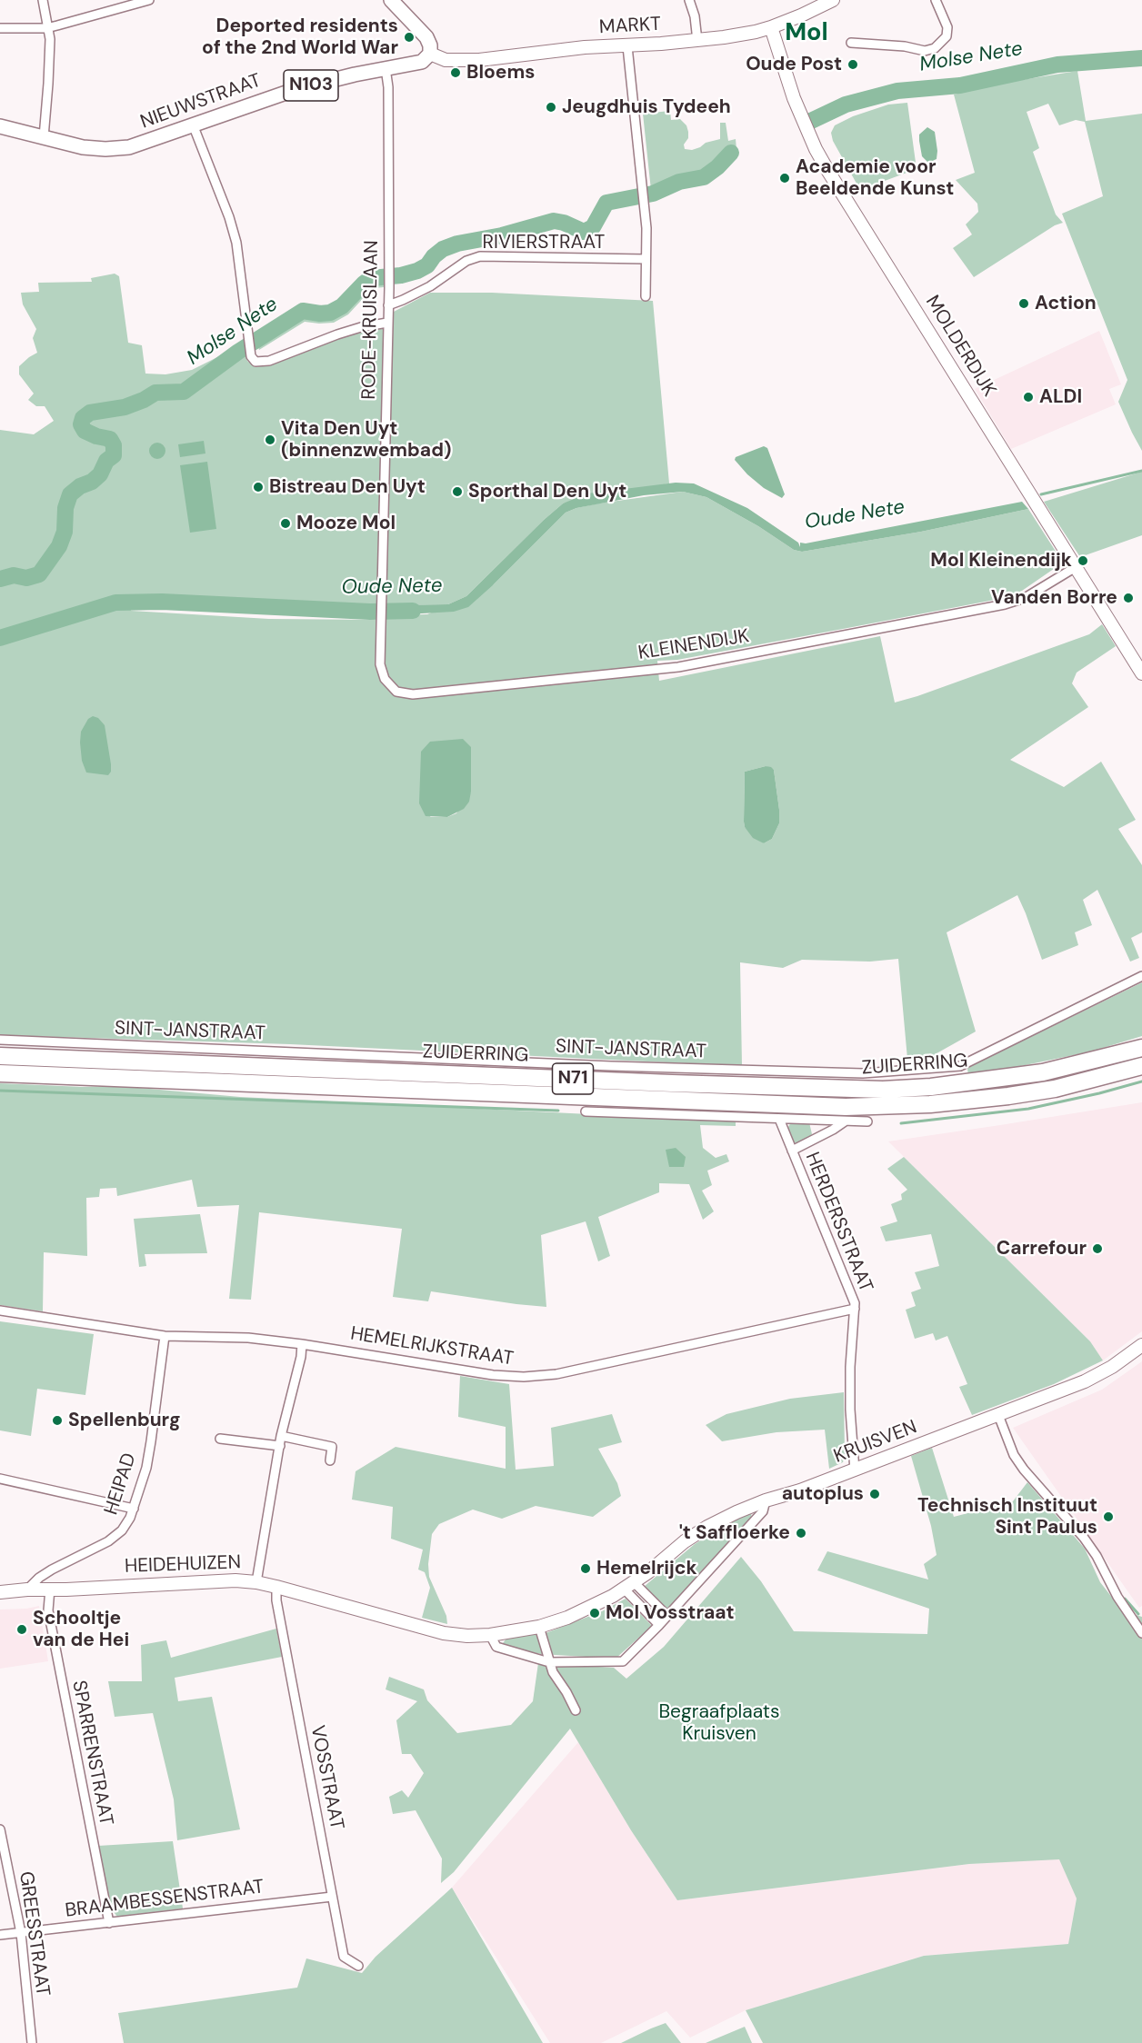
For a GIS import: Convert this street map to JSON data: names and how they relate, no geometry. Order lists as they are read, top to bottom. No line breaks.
{"streets":{"highway":["ZUIDERRING","N71"],"main road":["N103","NIEUWSTRAAT"],"street":["MARKT","RIVIERSTRAAT","RODE-KRUISLAAN","MOLDERDIJK","KLEINENDIJK","SINT-JANSTRAAT","HERDERSSTRAAT","HEMELRIJKSTRAAT","KRUISVEN","HEIPAD","HEIDEHUIZEN","SPARRENSTRAAT","VOSSTRAAT","BRAAMBESSENSTRAAT","GREESSTRAAT"]},"crossings":[["MARKT","NIEUWSTRAAT"],["MARKT","MOLDERDIJK"],["N103","NIEUWSTRAAT"],["NIEUWSTRAAT","RODE-KRUISLAAN"],["RIVIERSTRAAT","RODE-KRUISLAAN"],["RODE-KRUISLAAN","KLEINENDIJK"],["MOLDERDIJK","KLEINENDIJK"],["HERDERSSTRAAT","HEMELRIJKSTRAAT"],["HERDERSSTRAAT","KRUISVEN"],["HEMELRIJKSTRAAT","HEIPAD"],["KRUISVEN","HEIDEHUIZEN"],["HEIPAD","HEIDEHUIZEN"],["HEIDEHUIZEN","SPARRENSTRAAT"],["HEIDEHUIZEN","VOSSTRAAT"],["SPARRENSTRAAT","BRAAMBESSENSTRAAT"],["VOSSTRAAT","BRAAMBESSENSTRAAT"],["BRAAMBESSENSTRAAT","GREESSTRAAT"]],"districts":["Mol"],"water":["Molse Nete","Oude Nete"],"parks":["Begraafplaats Kruisven"],"places":["Deported residents of the 2nd World War","Oude Post","Bloems","Jeugdhuis Tydeeh","Academie voor Beeldende Kunst","Action","ALDI","Vita Den Uyt (binnenzwembad)","Bistreau Den Uyt","Sporthal Den Uyt","Mooze Mol","Mol Kleinendijk","Vanden Borre","Carrefour","Spellenburg","autoplus","Technisch Instituut Sint Paulus","'t Saffloerke","Hemelrijck","Mol Vosstraat","Schooltje van de Hei"]}
